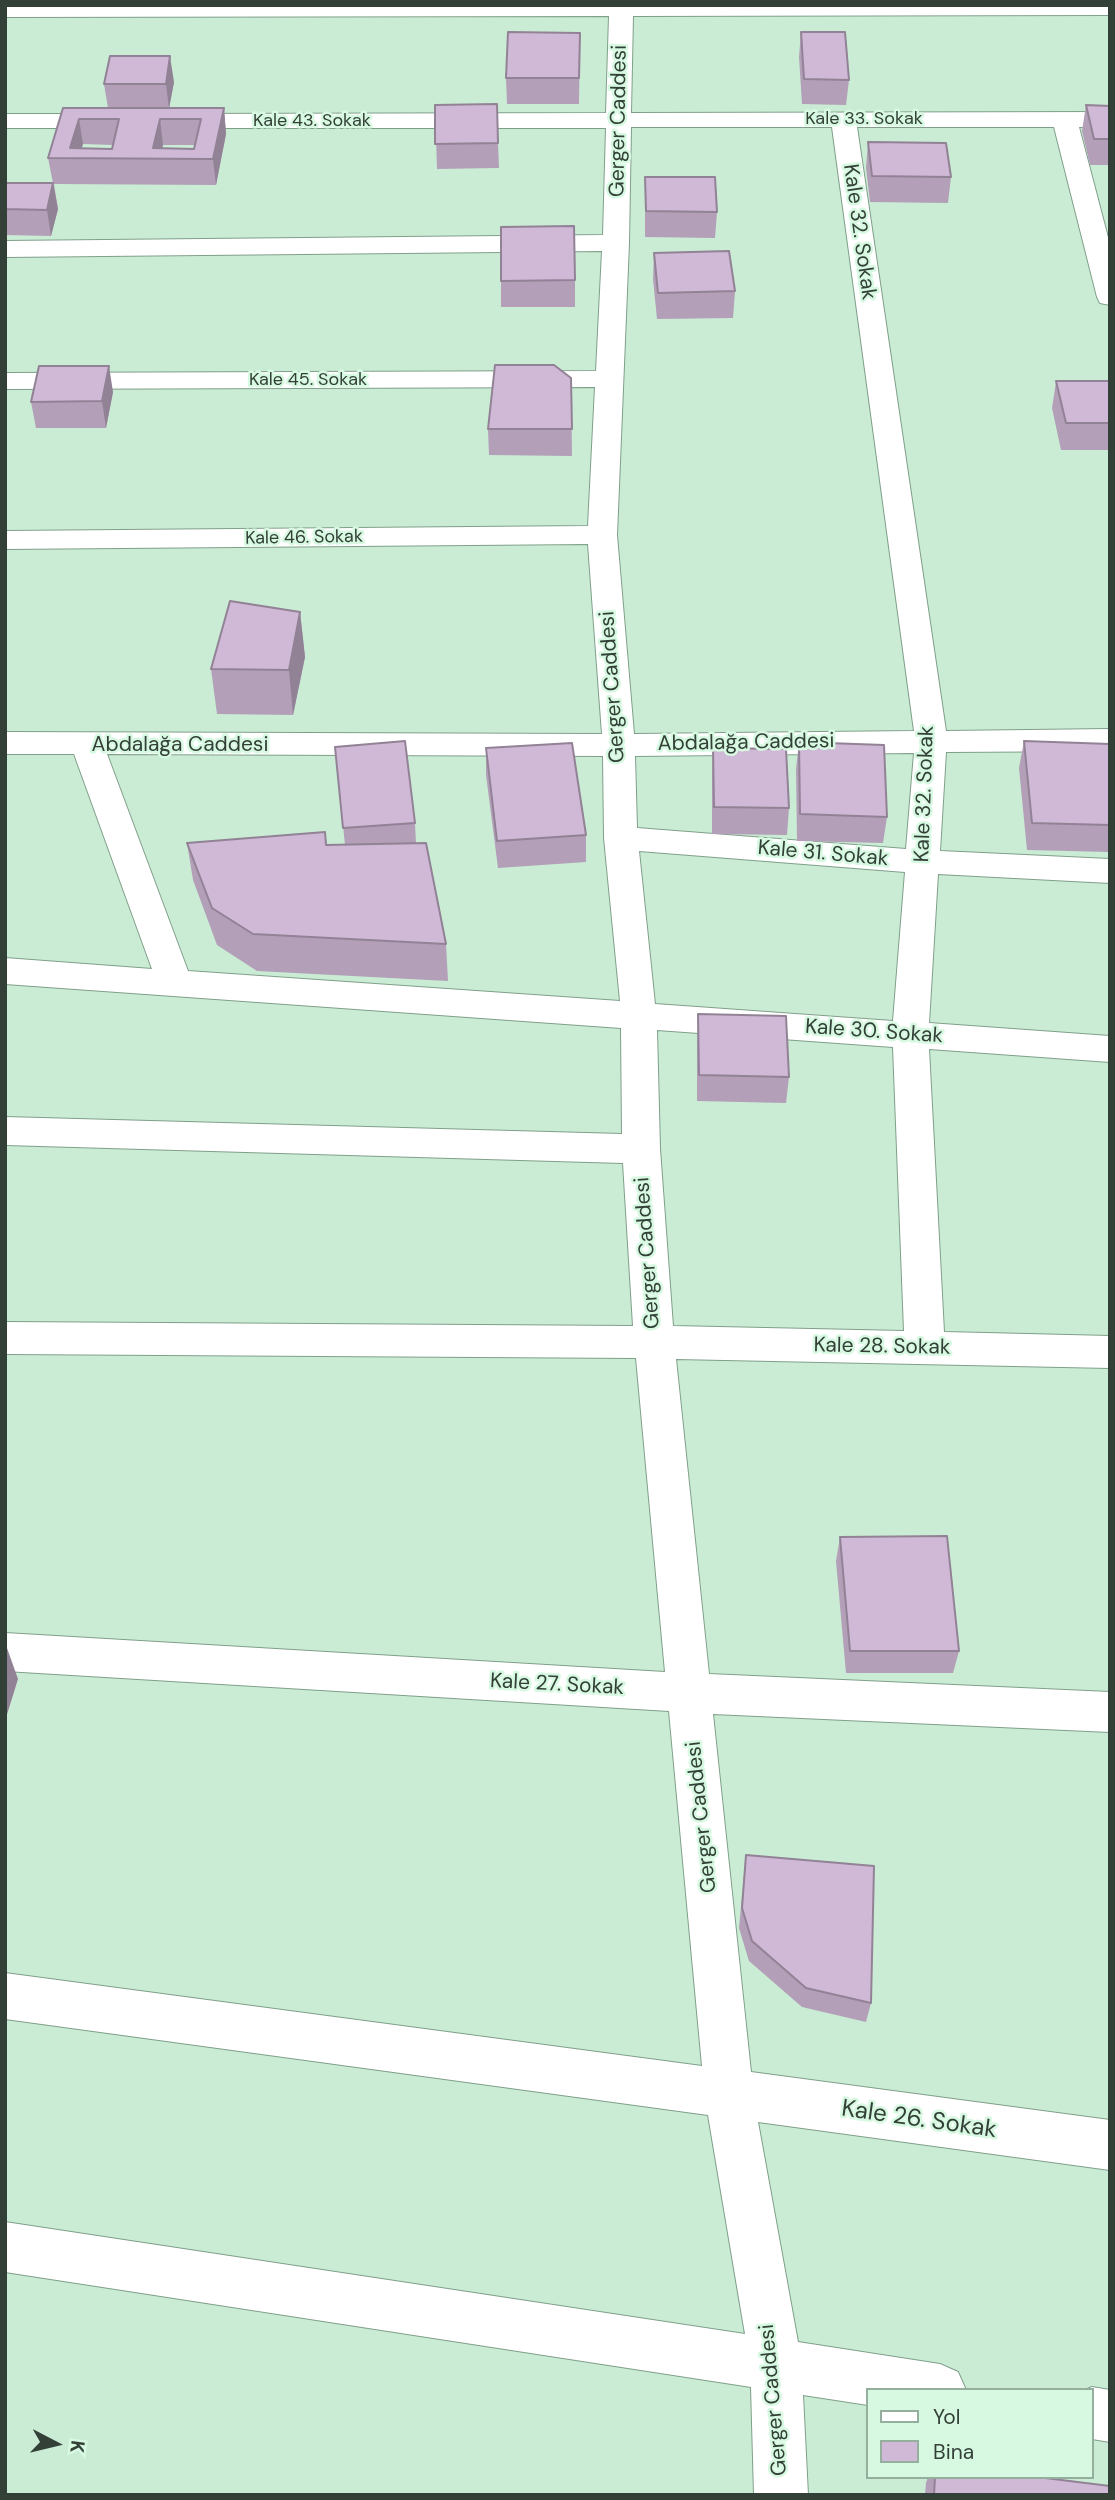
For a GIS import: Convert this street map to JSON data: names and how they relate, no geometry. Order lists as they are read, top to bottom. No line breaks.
{"streets":{"street":["Kale 33. Sokak","Kale 43. Sokak","Gerger Caddesi","Kale 32. Sokak","Kale 45. Sokak","Kale 46. Sokak","Abdalağa Caddesi","Kale 31. Sokak","Kale 30. Sokak","Kale 28. Sokak","Kale 27. Sokak","Kale 26. Sokak"]},"crossings":[["Kale 33. Sokak","Kale 43. Sokak"],["Kale 33. Sokak","Gerger Caddesi"],["Kale 33. Sokak","Kale 32. Sokak"],["Kale 43. Sokak","Gerger Caddesi"],["Gerger Caddesi","Kale 45. Sokak"],["Gerger Caddesi","Kale 46. Sokak"],["Gerger Caddesi","Abdalağa Caddesi"],["Gerger Caddesi","Kale 31. Sokak"],["Gerger Caddesi","Kale 30. Sokak"],["Gerger Caddesi","Kale 28. Sokak"],["Gerger Caddesi","Kale 27. Sokak"],["Gerger Caddesi","Kale 26. Sokak"],["Kale 32. Sokak","Abdalağa Caddesi"],["Kale 32. Sokak","Kale 31. Sokak"],["Kale 32. Sokak","Kale 30. Sokak"],["Kale 32. Sokak","Kale 28. Sokak"]],"legend":["Yol","Bina"],"north":"right"}
